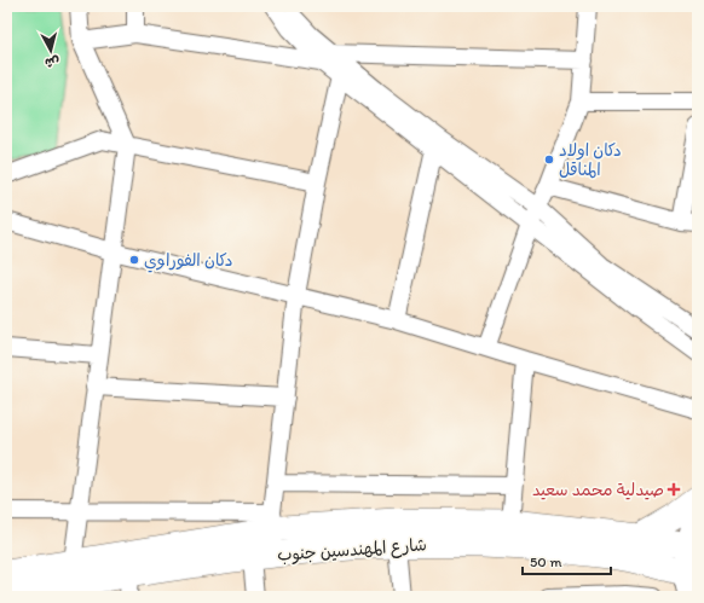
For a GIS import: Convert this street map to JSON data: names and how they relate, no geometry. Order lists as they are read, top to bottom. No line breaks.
{"streets":{"highway":["شارع المهندسين جنوب"]},"places":{"other":["دكان اولاد المناقل","دكان الفوراوي"],"health":["صيدلية محمد سعيد"]},"scale_bar":"50 m","north":"bottom"}
